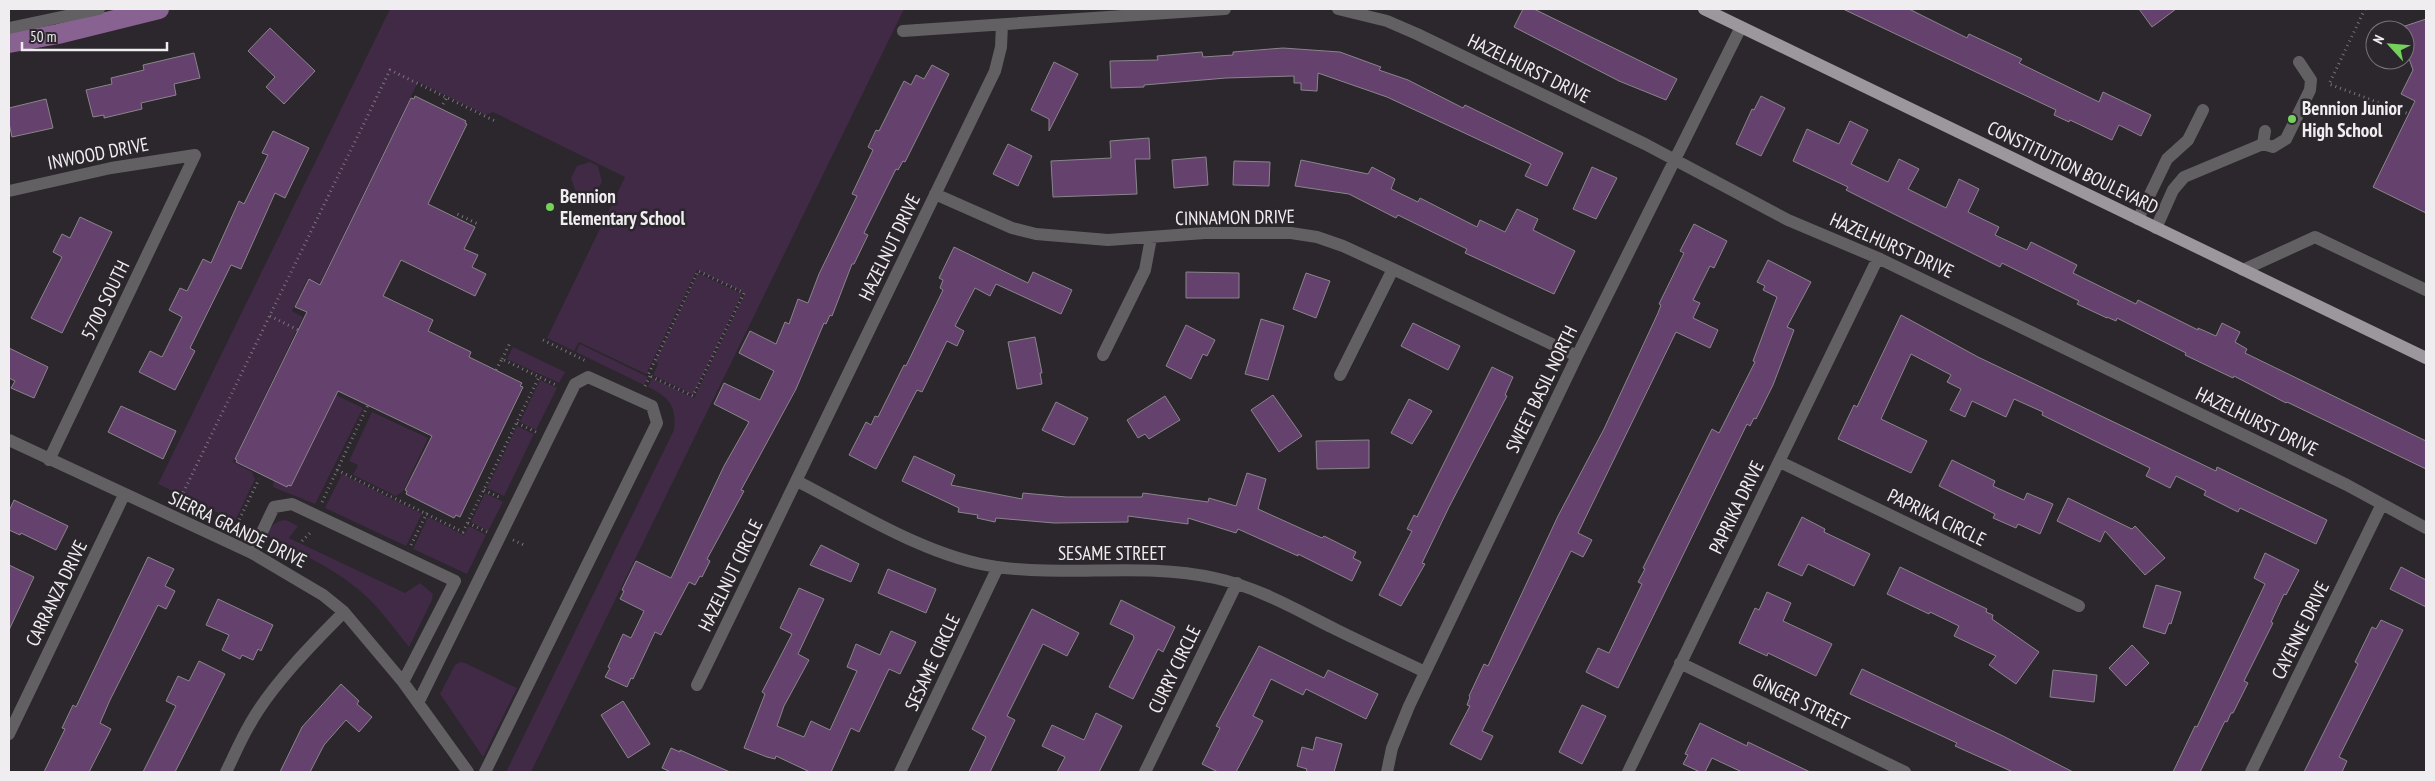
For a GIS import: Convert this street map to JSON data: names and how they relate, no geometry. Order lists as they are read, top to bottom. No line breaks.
{"streets":{"main road":["CONSTITUTION BOULEVARD"],"street":["HAZELHURST DRIVE","INWOOD DRIVE","CINNAMON DRIVE","HAZELNUT DRIVE","5700 SOUTH","SWEET BASIL NORTH","PAPRIKA DRIVE","PAPRIKA CIRCLE","SIERRA GRANDE DRIVE","SESAME STREET","HAZELNUT CIRCLE","CARRANZA DRIVE","CAYENNE DRIVE","SESAME CIRCLE","CURRY CIRCLE","GINGER STREET"]},"crossings":[["HAZELHURST DRIVE","SWEET BASIL NORTH"],["HAZELHURST DRIVE","PAPRIKA DRIVE"],["HAZELHURST DRIVE","CAYENNE DRIVE"],["INWOOD DRIVE","5700 SOUTH"],["CONSTITUTION BOULEVARD","SWEET BASIL NORTH"],["CINNAMON DRIVE","HAZELNUT DRIVE"],["CINNAMON DRIVE","SWEET BASIL NORTH"],["HAZELNUT DRIVE","SESAME STREET"],["HAZELNUT DRIVE","HAZELNUT CIRCLE"],["5700 SOUTH","SIERRA GRANDE DRIVE"],["SWEET BASIL NORTH","SESAME STREET"],["PAPRIKA DRIVE","PAPRIKA CIRCLE"],["PAPRIKA DRIVE","GINGER STREET"],["SIERRA GRANDE DRIVE","CARRANZA DRIVE"],["SESAME STREET","HAZELNUT CIRCLE"],["SESAME STREET","SESAME CIRCLE"],["SESAME STREET","CURRY CIRCLE"]],"places":["Bennion Junior High School","Bennion Elementary School"],"scale_bar":"50 m","north":"top left"}
